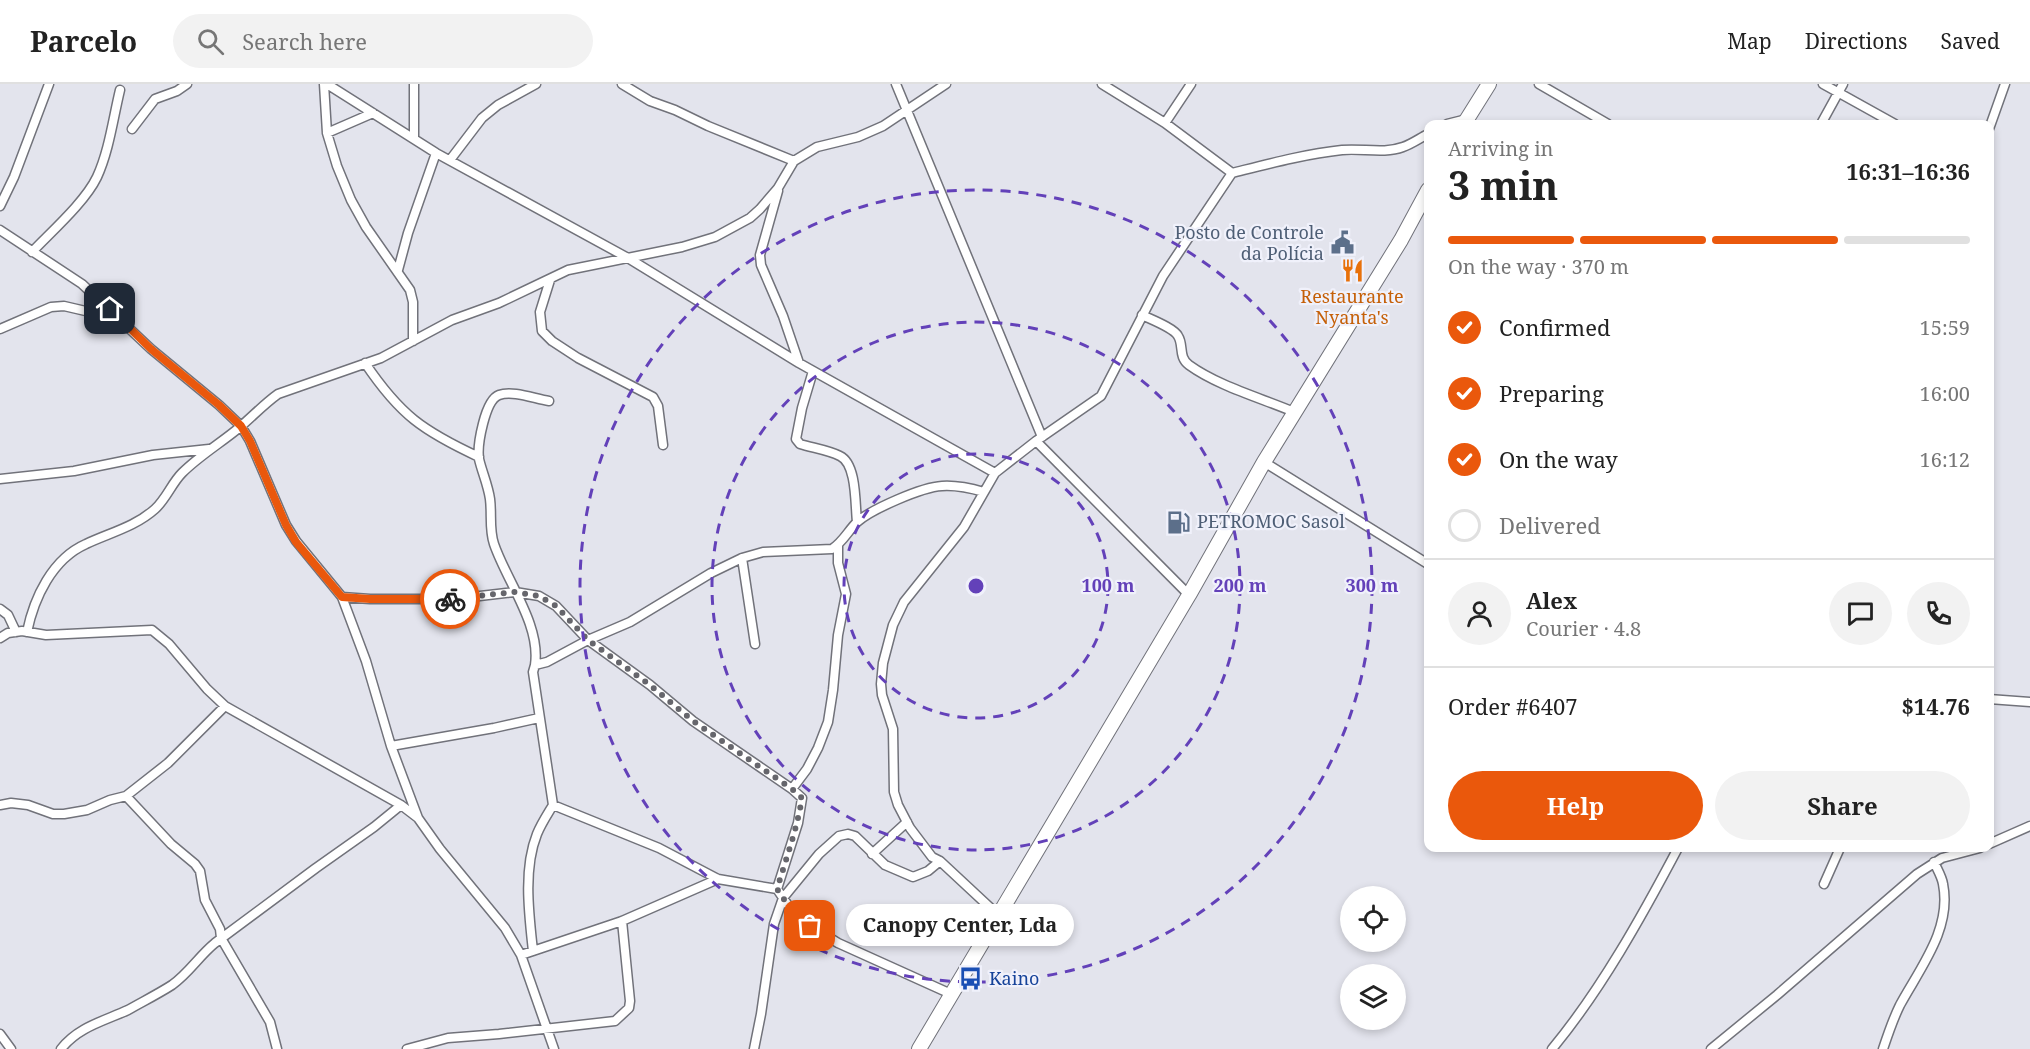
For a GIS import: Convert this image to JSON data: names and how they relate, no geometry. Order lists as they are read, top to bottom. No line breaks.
{"places":{"public building":["Posto de Controle da Polícia"],"restaurant":["Restaurante Nyanta's"],"fuel station":["PETROMOC Sasol"],"other":["Canopy Center, Lda"],"bus stop":["Kaino"]},"page":{"header":"Parcelo","search":"Search here","nav":["Map","Directions","Saved"],"heading":["3 min","Arriving in","16:31–16:36"],"panel":["Alex","Courier · 4.8","Order #6407","$14.76"],"bar":"On the way · 370 m","list":[["Confirmed","15:59"],["Preparing","16:00"],["On the way","16:12"],"Delivered"],"buttons":["Help","Share"],"bubble":"Canopy Center, Lda"},"rings":["100 m","200 m","300 m"]}
